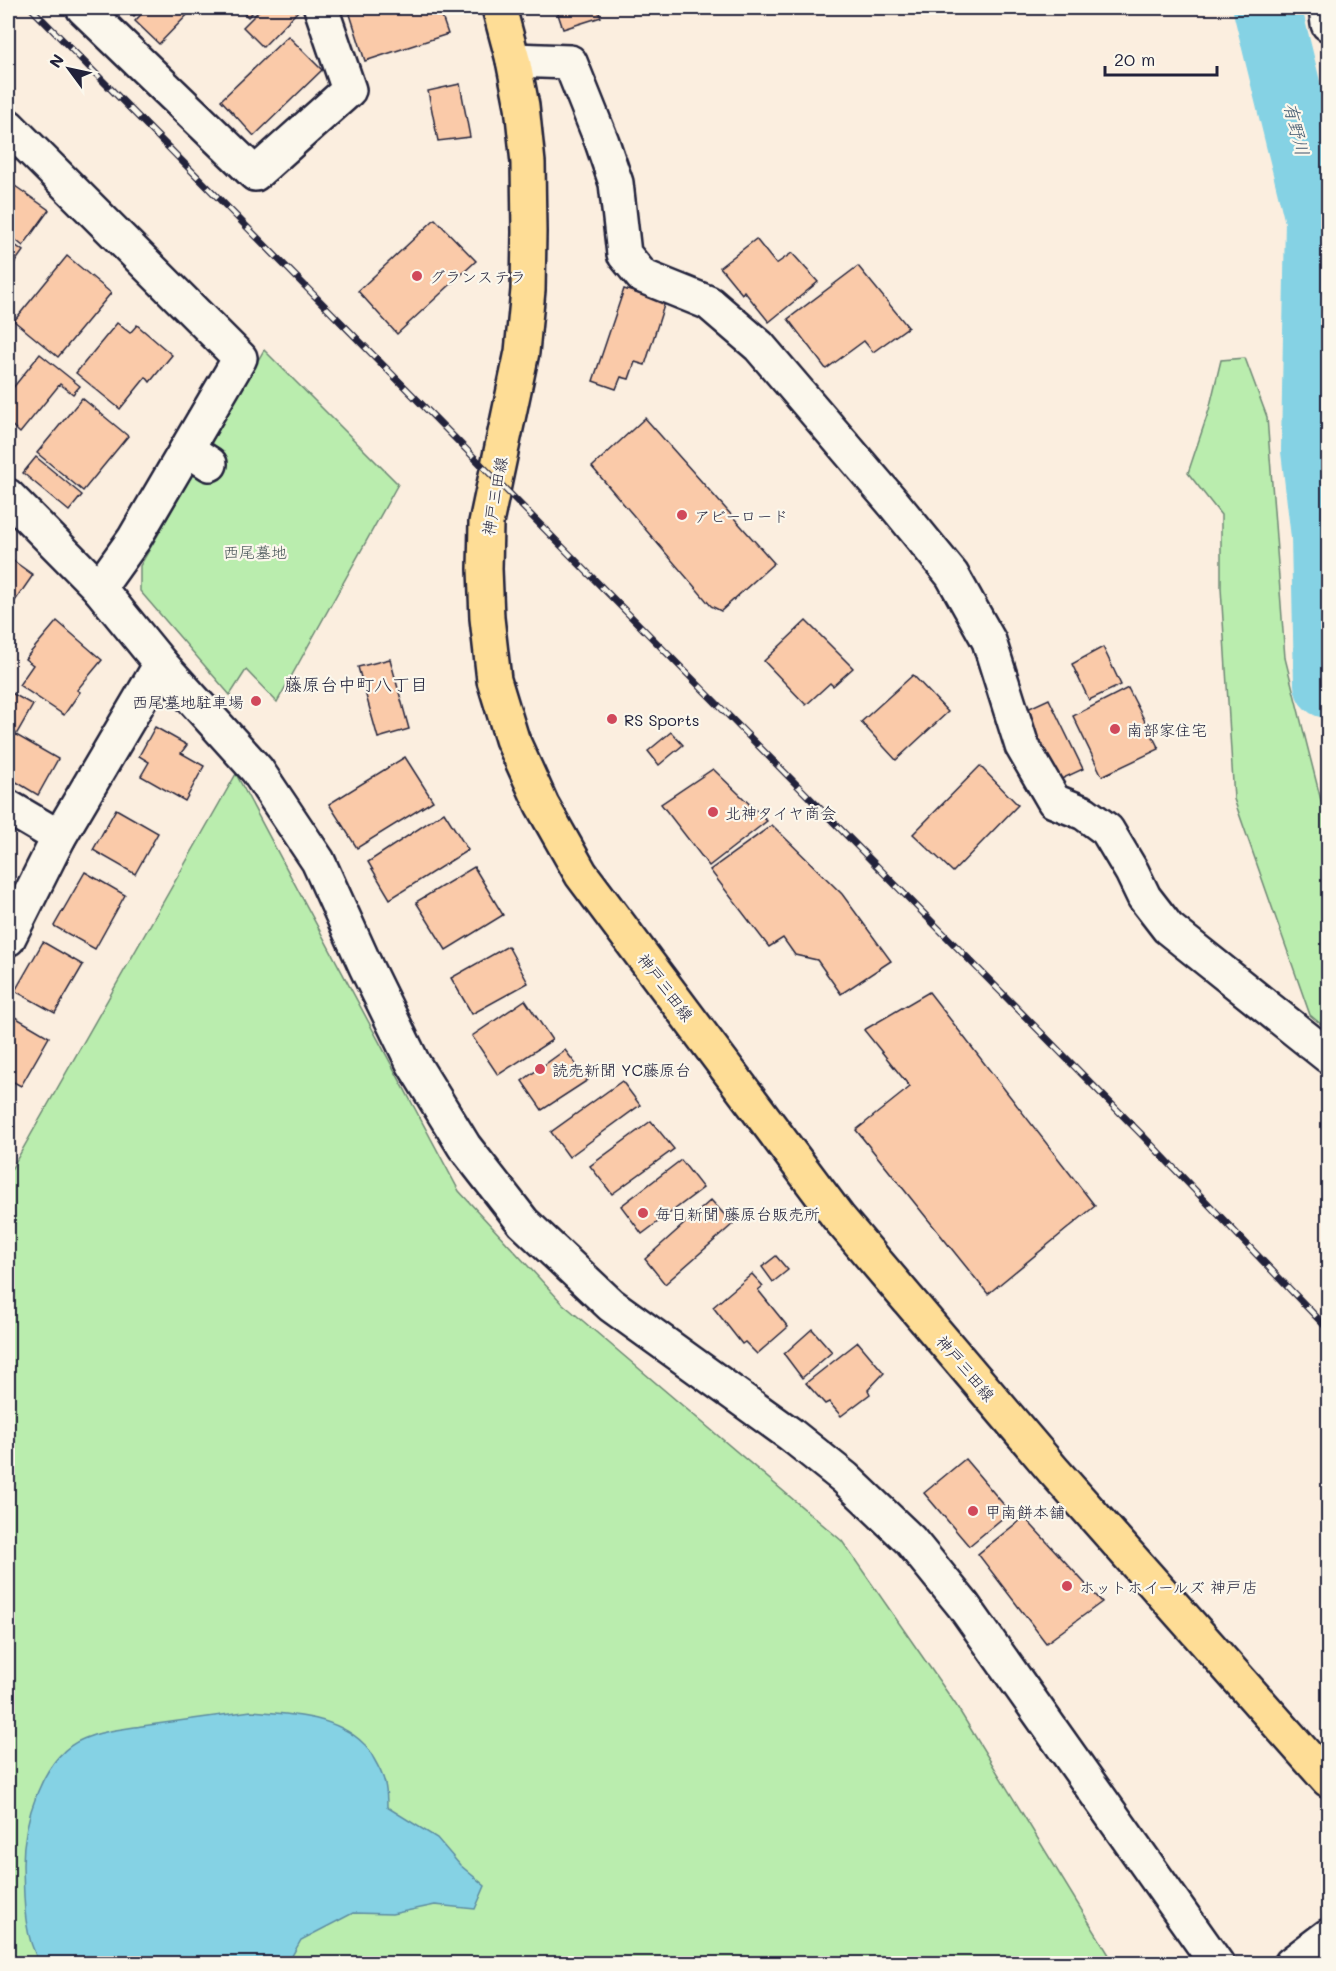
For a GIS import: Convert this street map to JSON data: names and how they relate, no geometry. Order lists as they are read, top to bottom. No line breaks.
{"streets":{"main road":["神戸三田線"]},"districts":["藤原台中町八丁目"],"water":["有野川"],"parks":["西尾墓地"],"places":["グランステラ","アビーロード","西尾墓地駐車場","RS Sports","南部家住宅","北神タイヤ商会","読売新聞 YC藤原台","毎日新聞 藤原台販売所","甲南餅本舗","ホットホイールズ 神戸店"],"scale_bar":"20 m","north":"top left"}
